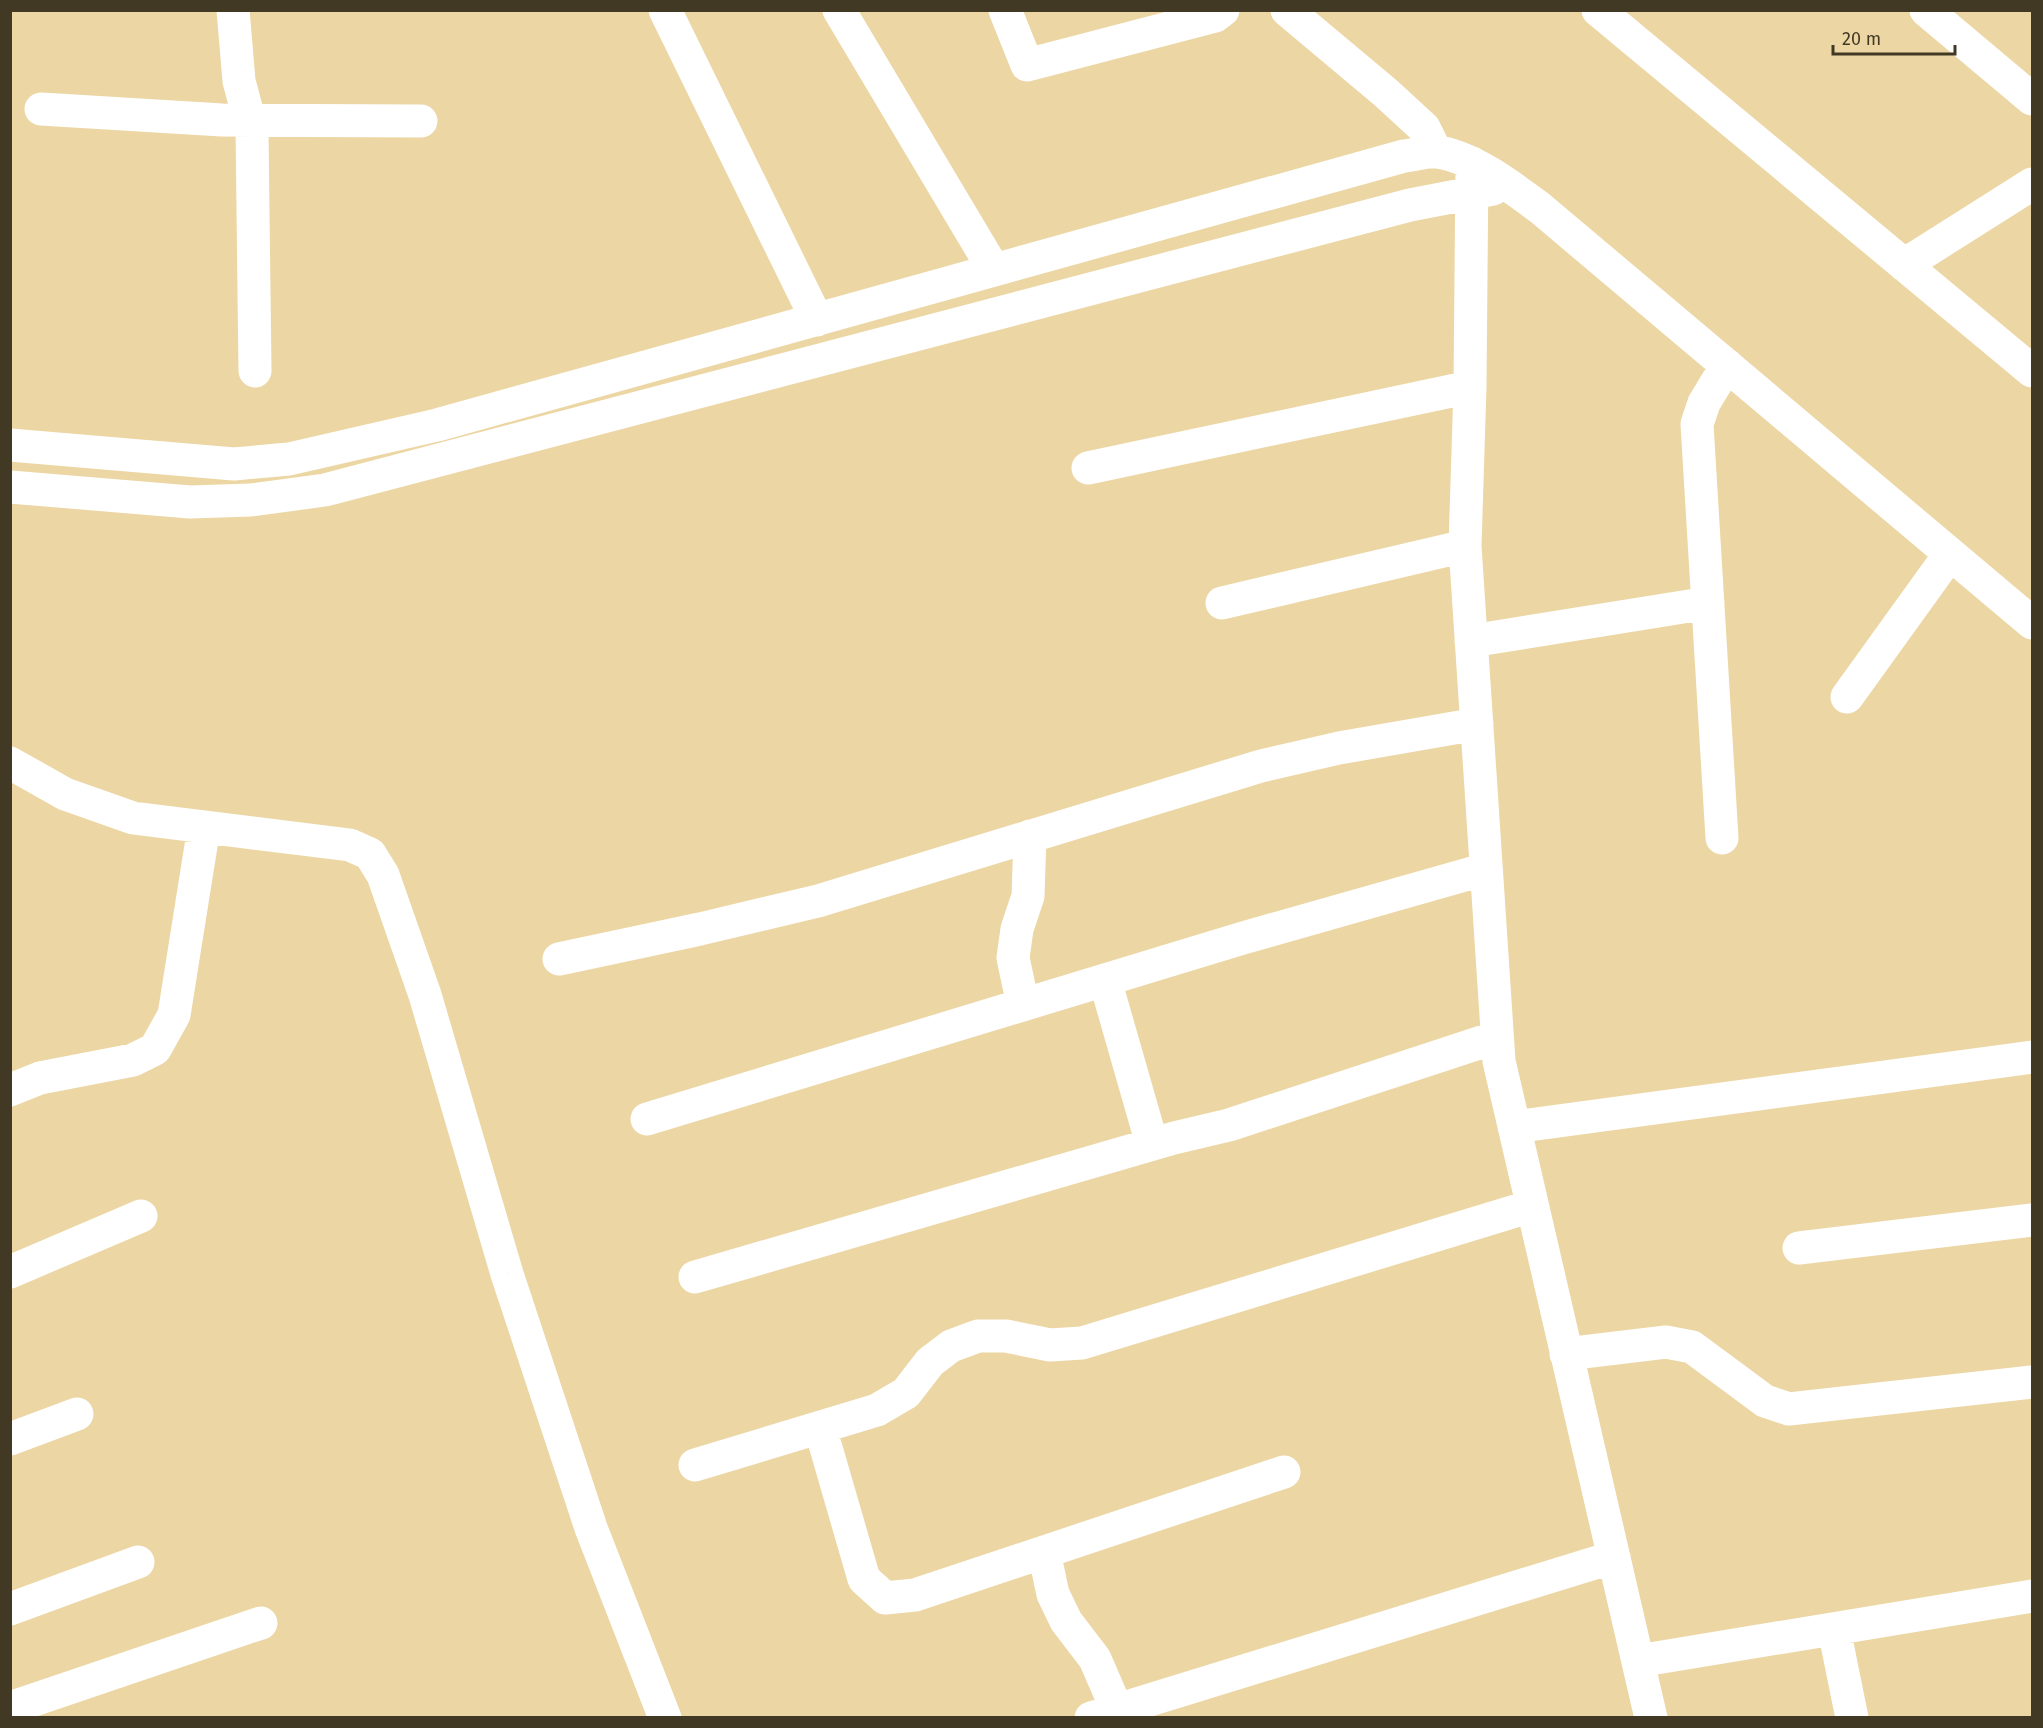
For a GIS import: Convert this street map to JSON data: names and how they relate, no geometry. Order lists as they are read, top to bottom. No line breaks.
{"scale_bar":"20 m"}
